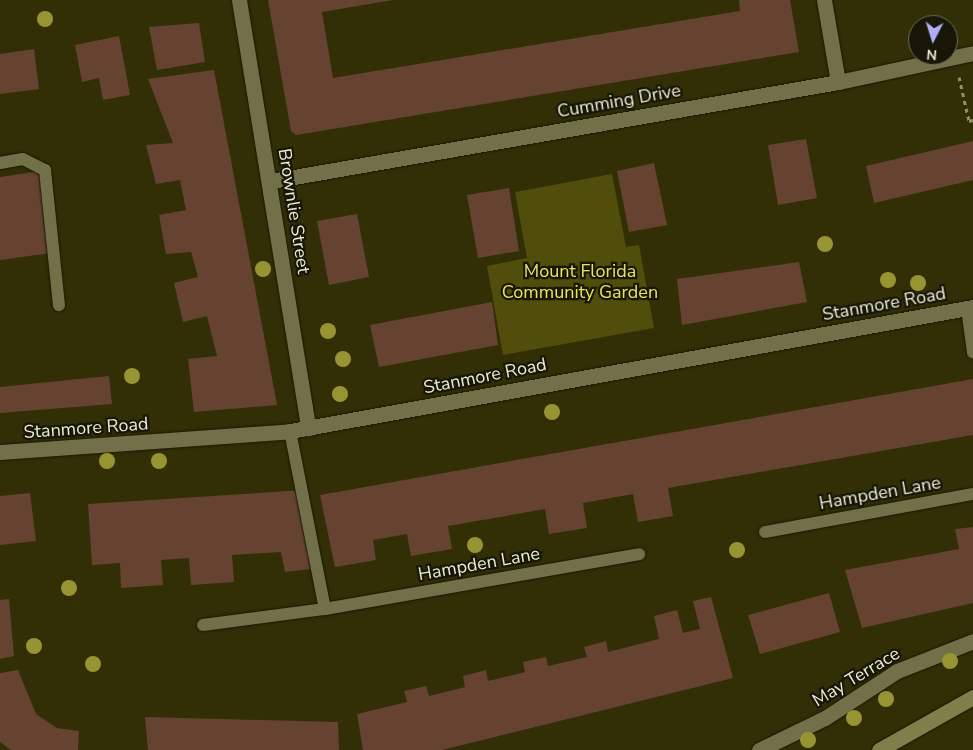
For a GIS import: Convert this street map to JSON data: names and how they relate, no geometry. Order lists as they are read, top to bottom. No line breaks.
{"streets":{"street":["Cumming Drive","Brownlie Street","Stanmore Road","May Terrace"],"lane":["Hampden Lane"]},"crossings":[["Cumming Drive","Brownlie Street"],["Brownlie Street","Stanmore Road"]],"parks":["Mount Florida Community Garden"],"north":"bottom"}
